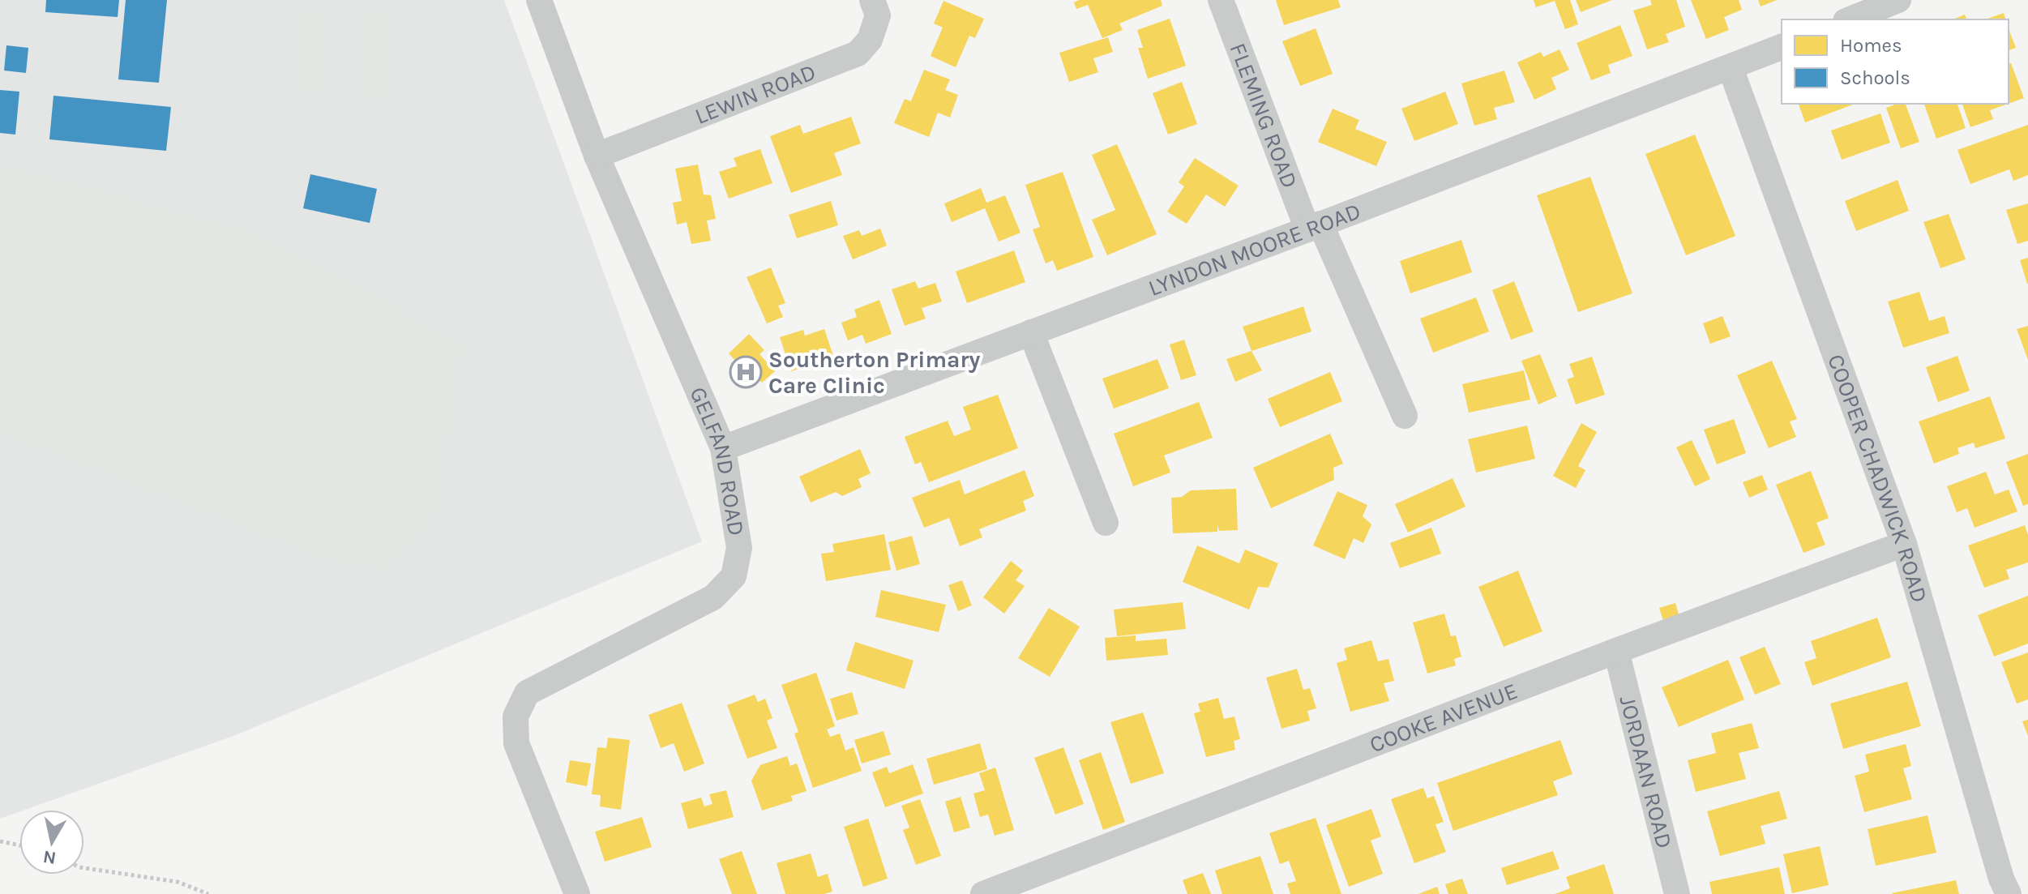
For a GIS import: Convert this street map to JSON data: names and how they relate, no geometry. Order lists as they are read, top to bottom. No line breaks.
{"streets":{"street":["LEWIN ROAD","FLEMING ROAD","LYNDON MOORE ROAD","GELFAND ROAD","COOPER CHADWICK ROAD","COOKE AVENUE","JORDAAN ROAD"]},"crossings":[["LEWIN ROAD","GELFAND ROAD"],["FLEMING ROAD","LYNDON MOORE ROAD"],["LYNDON MOORE ROAD","GELFAND ROAD"],["LYNDON MOORE ROAD","COOPER CHADWICK ROAD"],["COOPER CHADWICK ROAD","COOKE AVENUE"],["COOKE AVENUE","JORDAAN ROAD"]],"places":{"hospital":["Southerton Primary Care Clinic"]},"legend":["Homes","Schools"],"north":"bottom"}
